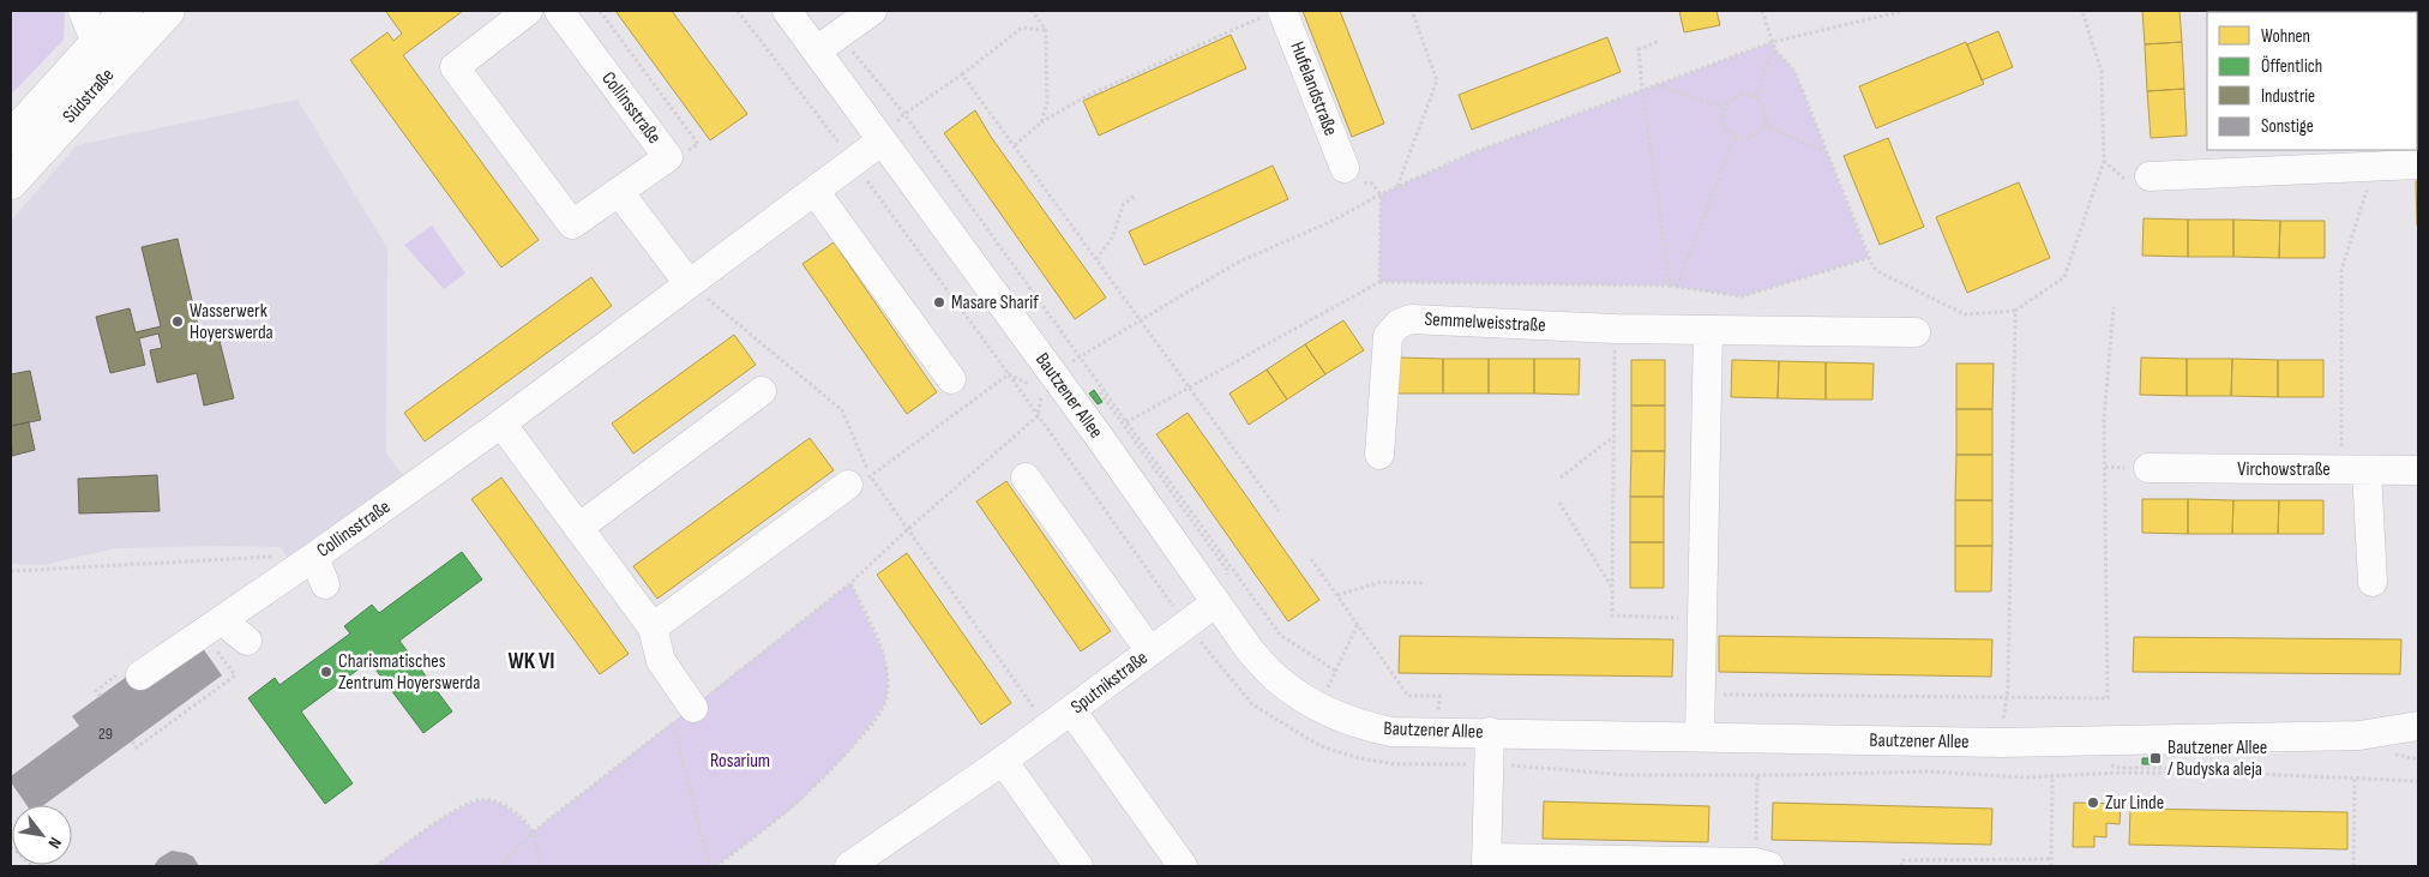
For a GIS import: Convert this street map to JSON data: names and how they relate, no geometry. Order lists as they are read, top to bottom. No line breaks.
{"streets":{"main road":["Südstraße"],"street":["Hufelandstraße","Collinsstraße","Semmelweisstraße","Bautzener Allee","Virchowstraße","Sputnikstraße"]},"crossings":[["Collinsstraße","Bautzener Allee"],["Bautzener Allee","Sputnikstraße"]],"districts":["WK VI"],"parks":["Rosarium"],"places":{"other":["Masare Sharif","Wasserwerk Hoyerswerda","Charismatisches Zentrum Hoyerswerda","Zur Linde"],"transit":["Bautzener Allee / Budyska aleja"]},"house_numbers":["29"],"legend":["Wohnen","Öffentlich","Industrie","Sonstige"],"north":"bottom right"}
